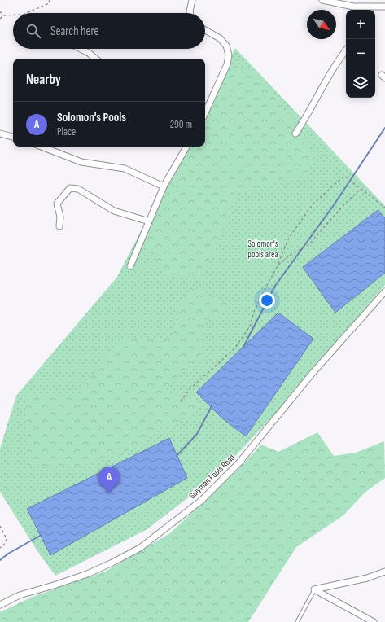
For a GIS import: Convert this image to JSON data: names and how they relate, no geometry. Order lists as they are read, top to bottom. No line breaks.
{"streets":{"street":["Sulyman Pools Road"]},"parks":["Solomon's pools area"],"north":"bottom right","page":{"map_buttons":["+","−"],"search":"Search here","heading":"Nearby","list":[{"mark":"A","name":"Solomon's Pools","note":"Place","value":"290 m"}],"pins":"A"}}
